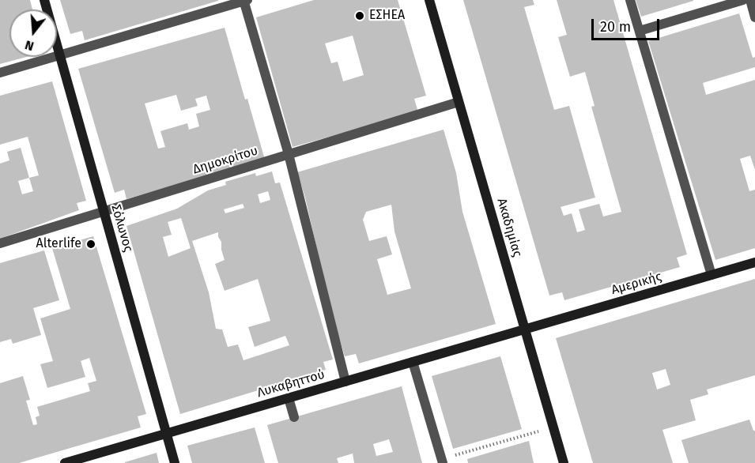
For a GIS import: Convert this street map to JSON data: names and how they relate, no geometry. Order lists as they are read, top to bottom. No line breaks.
{"streets":{"main road":["Ακαδημίας","Σόλωνος","Αμερικής","Λυκαβηττού"],"street":["Δημοκρίτου"]},"crossings":[["Δημοκρίτου","Ακαδημίας"],["Δημοκρίτου","Σόλωνος"],["Ακαδημίας","Αμερικής"],["Ακαδημίας","Λυκαβηττού"],["Σόλωνος","Λυκαβηττού"],["Αμερικής","Λυκαβηττού"]],"places":["ΕΣΗΕΑ","Alterlife"],"scale_bar":"20 m","north":"bottom"}
